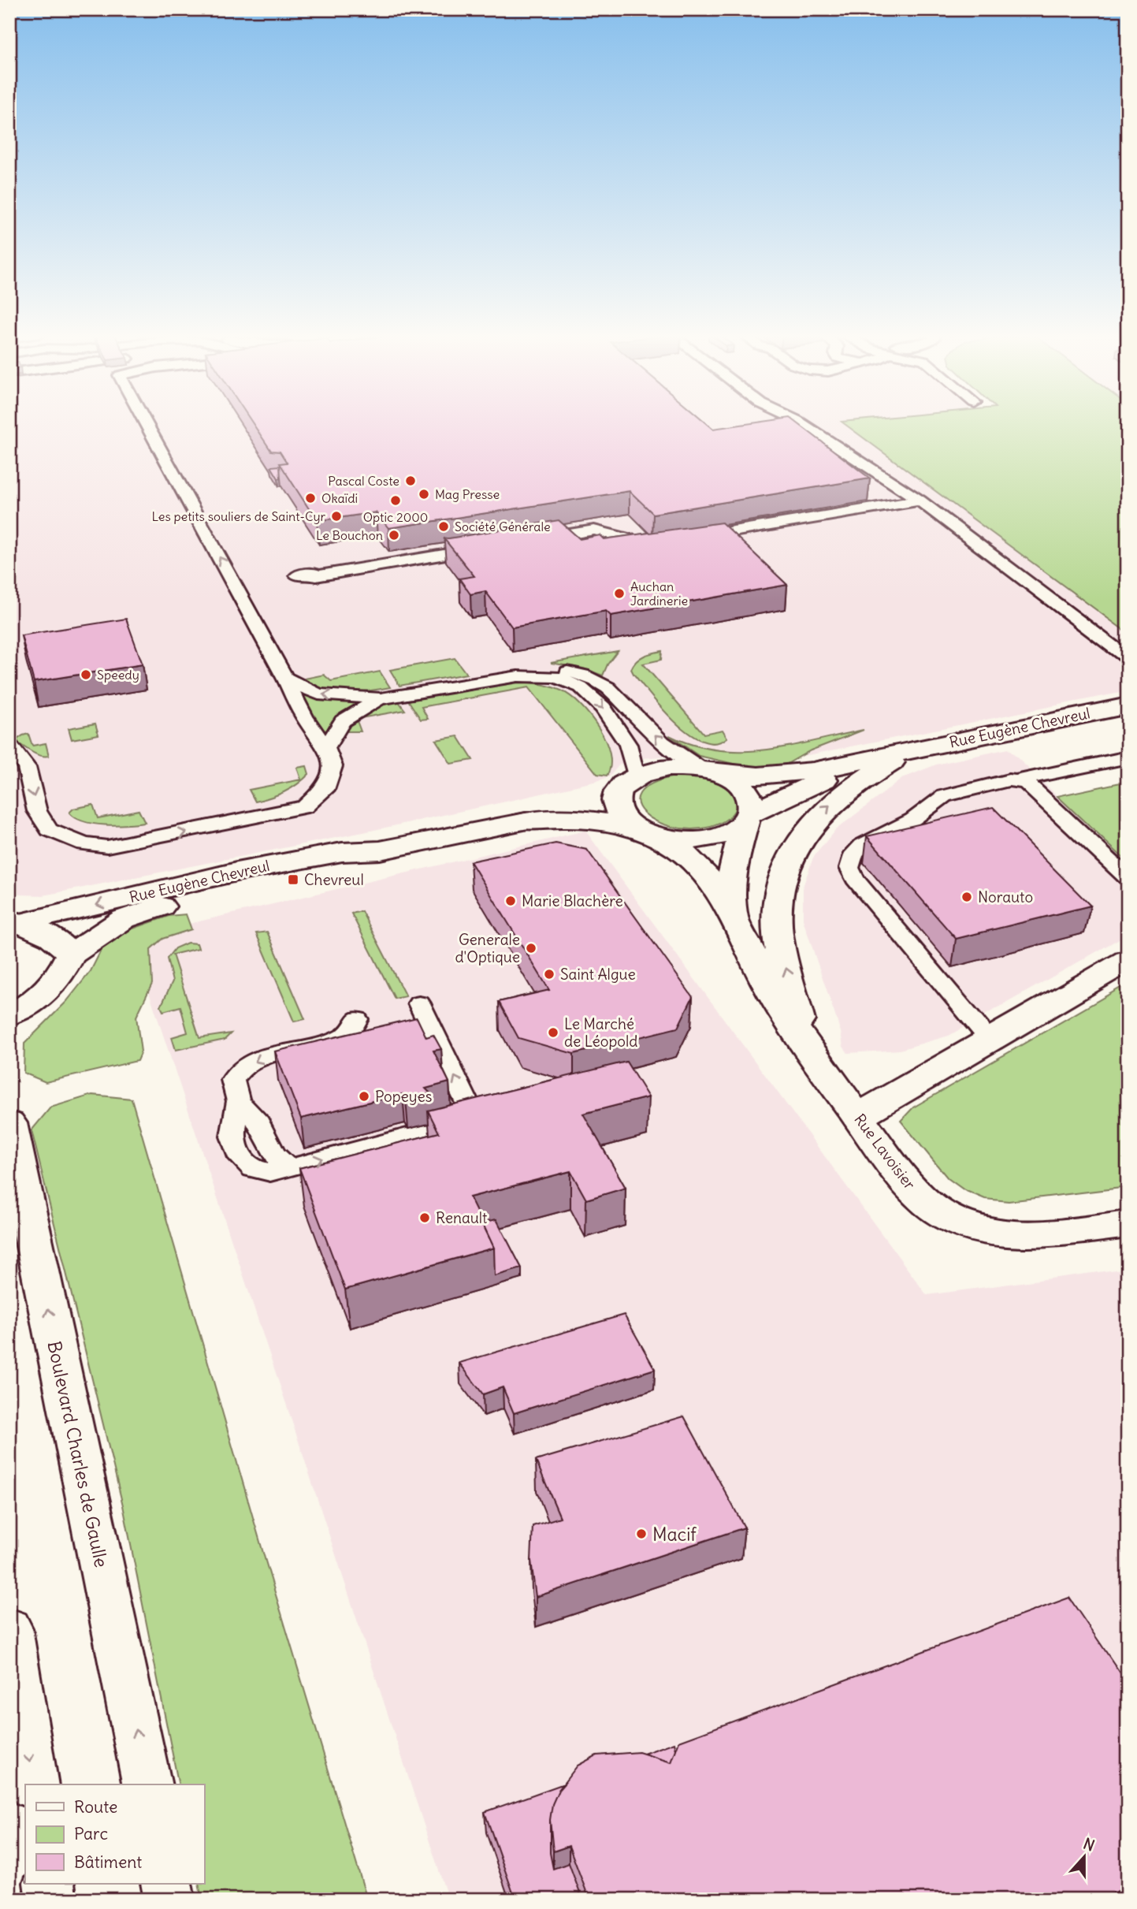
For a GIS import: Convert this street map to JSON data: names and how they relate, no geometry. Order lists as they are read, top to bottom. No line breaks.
{"streets":{"street":["Rue Eugène Chevreul","Rue Lavoisier","Boulevard Charles de Gaulle"]},"crossings":[["Rue Eugène Chevreul","Rue Lavoisier"]],"one_way":["Boulevard Charles de Gaulle"],"places":{"other":["Pascal Coste","Mag Presse","Okaïdi","Optic 2000","Les petits souliers de Saint-Cyr","Société Générale","Le Bouchon","Auchan Jardinerie","Speedy","Norauto","Marie Blachère","Generale d'Optique","Saint Algue","Le Marché de Léopold","Popeyes","Renault","Macif"],"transit":["Chevreul"]},"legend":["Route","Parc","Bâtiment"],"north":"top"}
